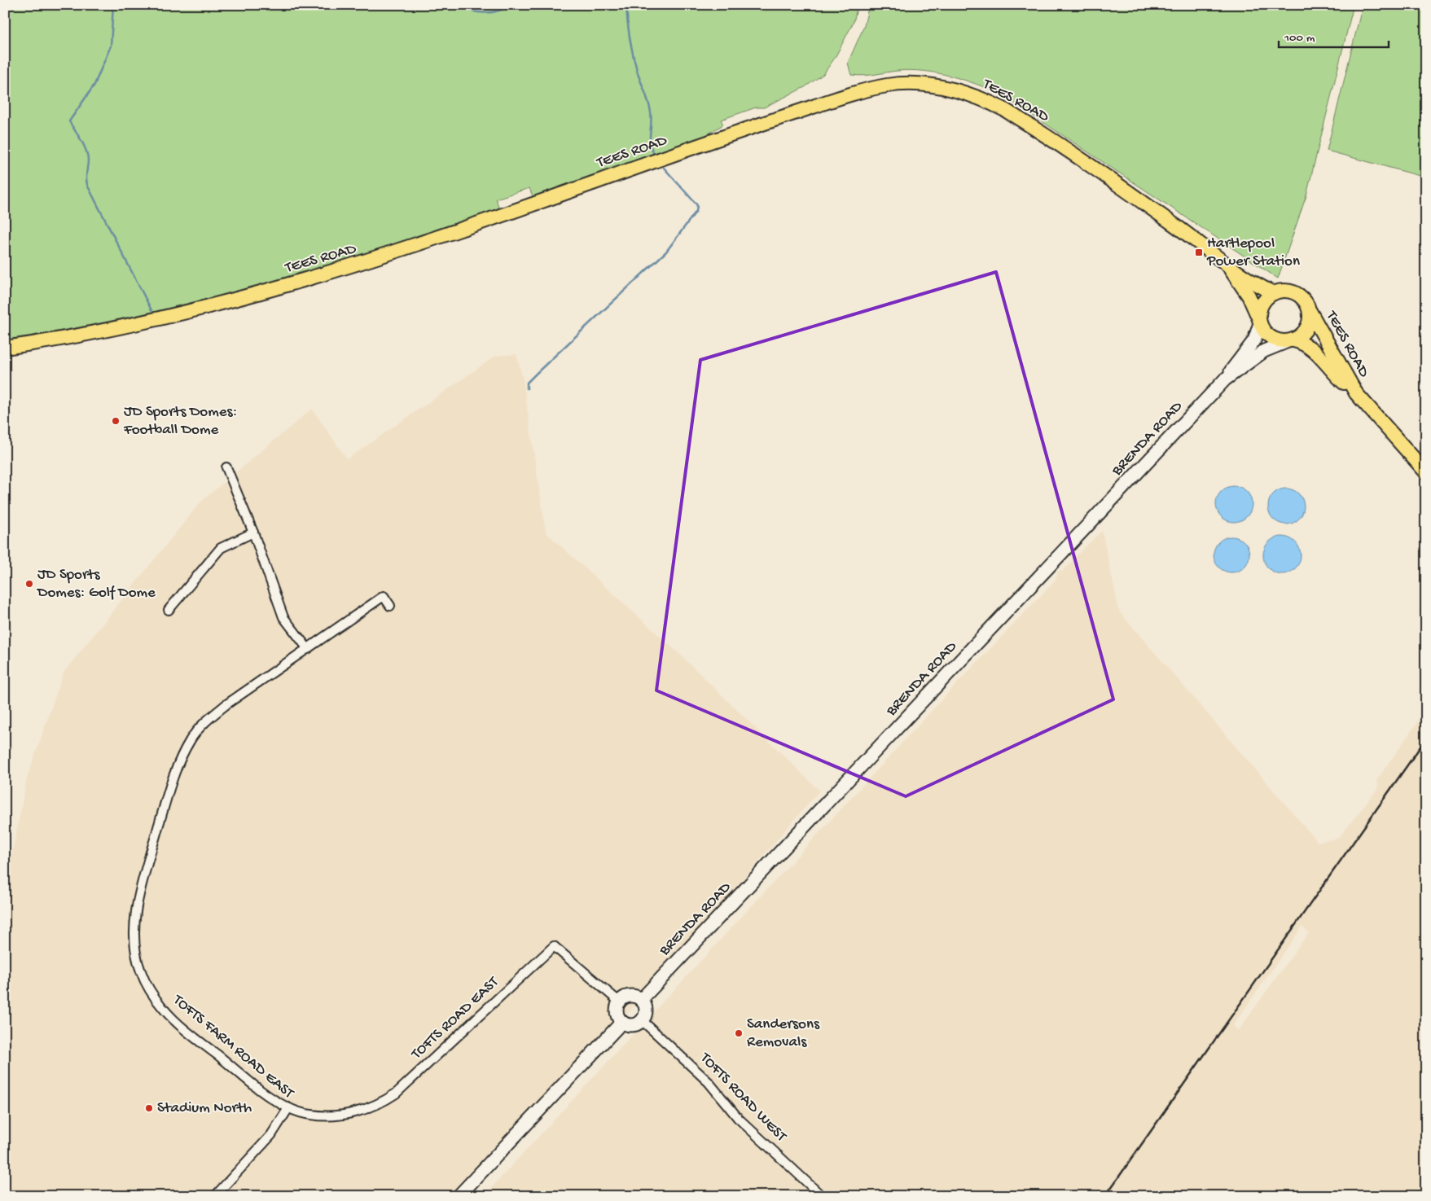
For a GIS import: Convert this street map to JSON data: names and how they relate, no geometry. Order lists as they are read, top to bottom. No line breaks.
{"streets":{"main road":["TEES ROAD","BRENDA ROAD"],"street":["TOFTS ROAD EAST","TOFTS FARM ROAD EAST","TOFTS ROAD WEST"]},"crossings":[["TEES ROAD","BRENDA ROAD"],["BRENDA ROAD","TOFTS ROAD EAST"],["BRENDA ROAD","TOFTS ROAD WEST"],["TOFTS ROAD EAST","TOFTS FARM ROAD EAST"],["TOFTS ROAD EAST","TOFTS ROAD WEST"]],"places":{"transit":["Hartlepool Power Station"],"other":["JD Sports Domes: Football Dome","JD Sports Domes: Golf Dome","Sandersons Removals","Stadium North"]},"scale_bar":"100 m"}
